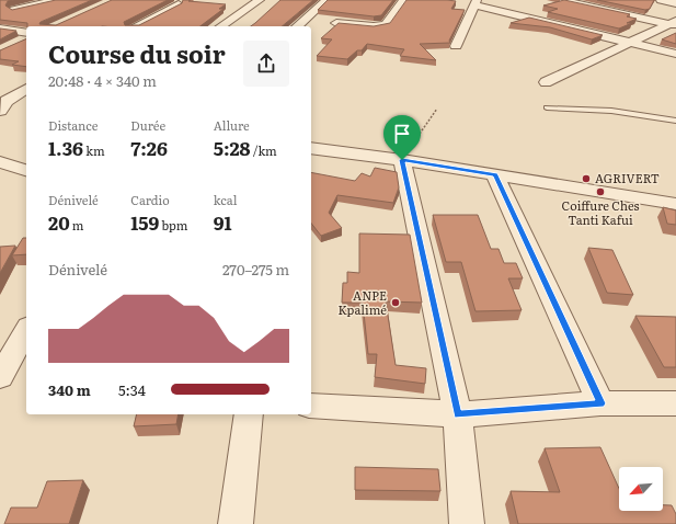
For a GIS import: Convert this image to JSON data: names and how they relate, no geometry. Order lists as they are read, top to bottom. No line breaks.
{"places":["AGRIVERT","Coiffure Ches Tanti Kafui","ANPE Kpalimé"],"north":"bottom left","page":{"heading":["Course du soir","20:48 · 4 × 340 m"],"stats":[["Distance","1.36 km"],["Durée","7:26"],["Allure","5:28 /km"],["Dénivelé","20 m"],["Cardio","159 bpm"],["kcal","91"]],"chart":["Dénivelé","270–275 m"],"list":[{"name":"340 m","note":"5:34"}]}}
